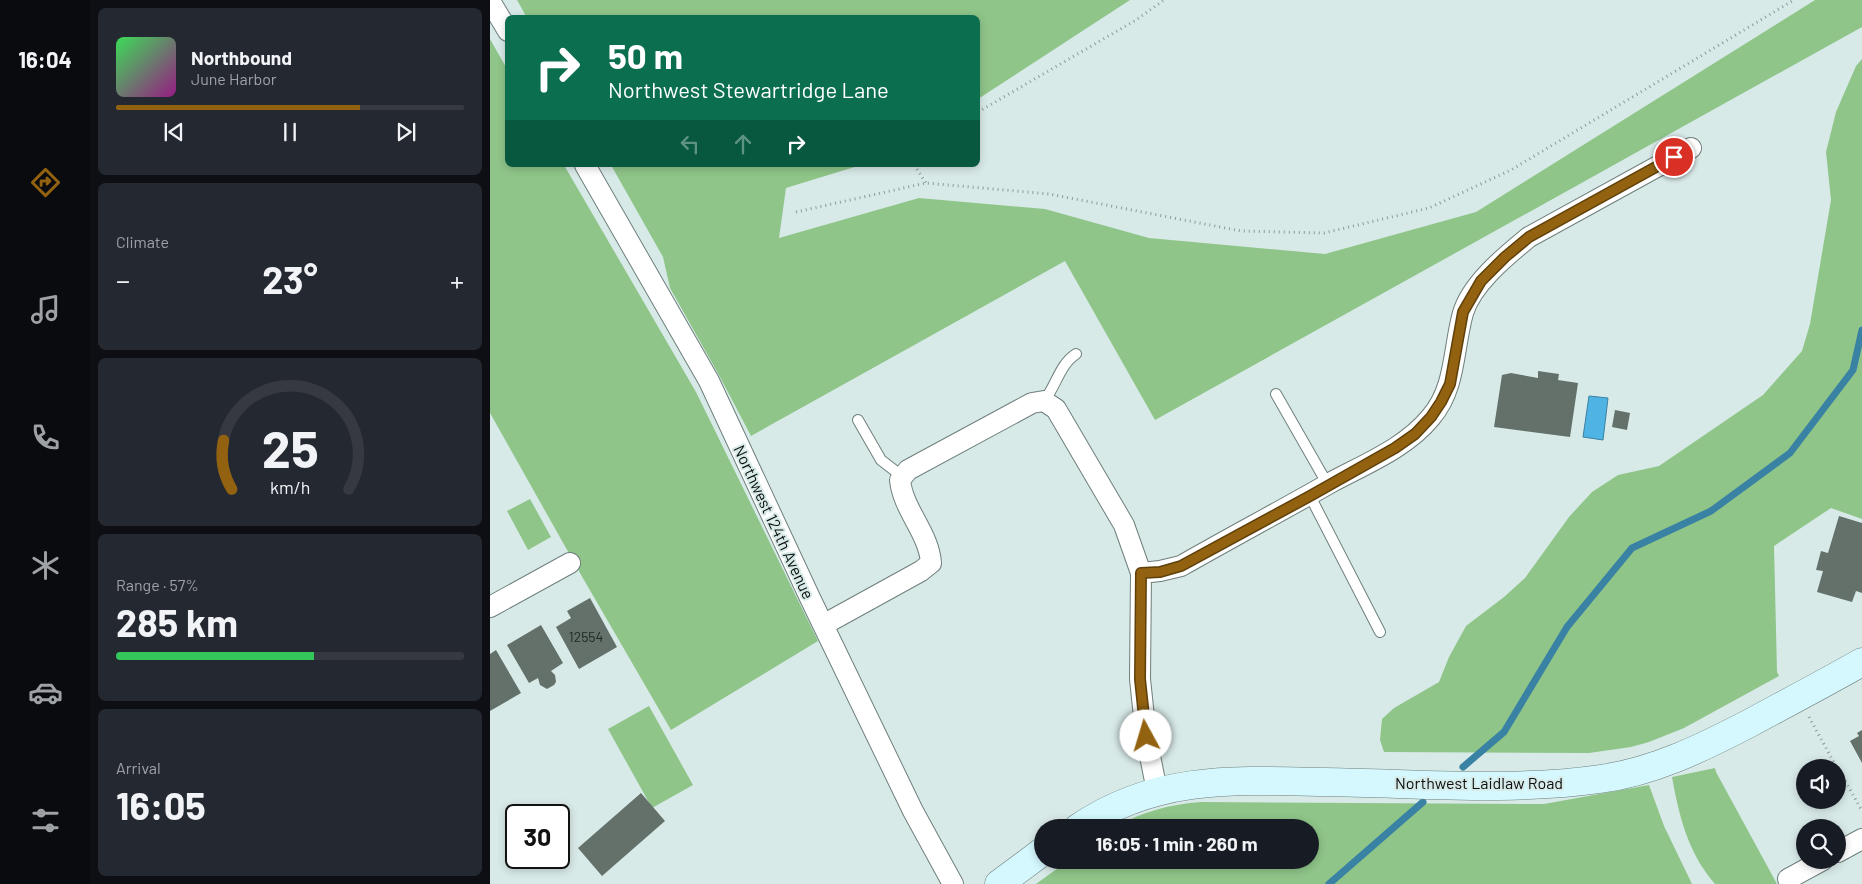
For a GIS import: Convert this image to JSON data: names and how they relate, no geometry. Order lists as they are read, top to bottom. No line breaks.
{"streets":{"street":["Northwest 124th Avenue","Northwest Laidlaw Road"]},"house_numbers":["12554"],"page":{"tabs":"16:04","turn":["50 m","Northwest Stewartridge Lane"],"song":["Northbound","June Harbor"],"tile":["Climate",["Range · 57%","285 km"],["Arrival","16:05"]],"heat":["−","23°","+"],"limit":"30","trip":"16:05 · 1 min · 260 m","gauge":["25","km/h"]}}
